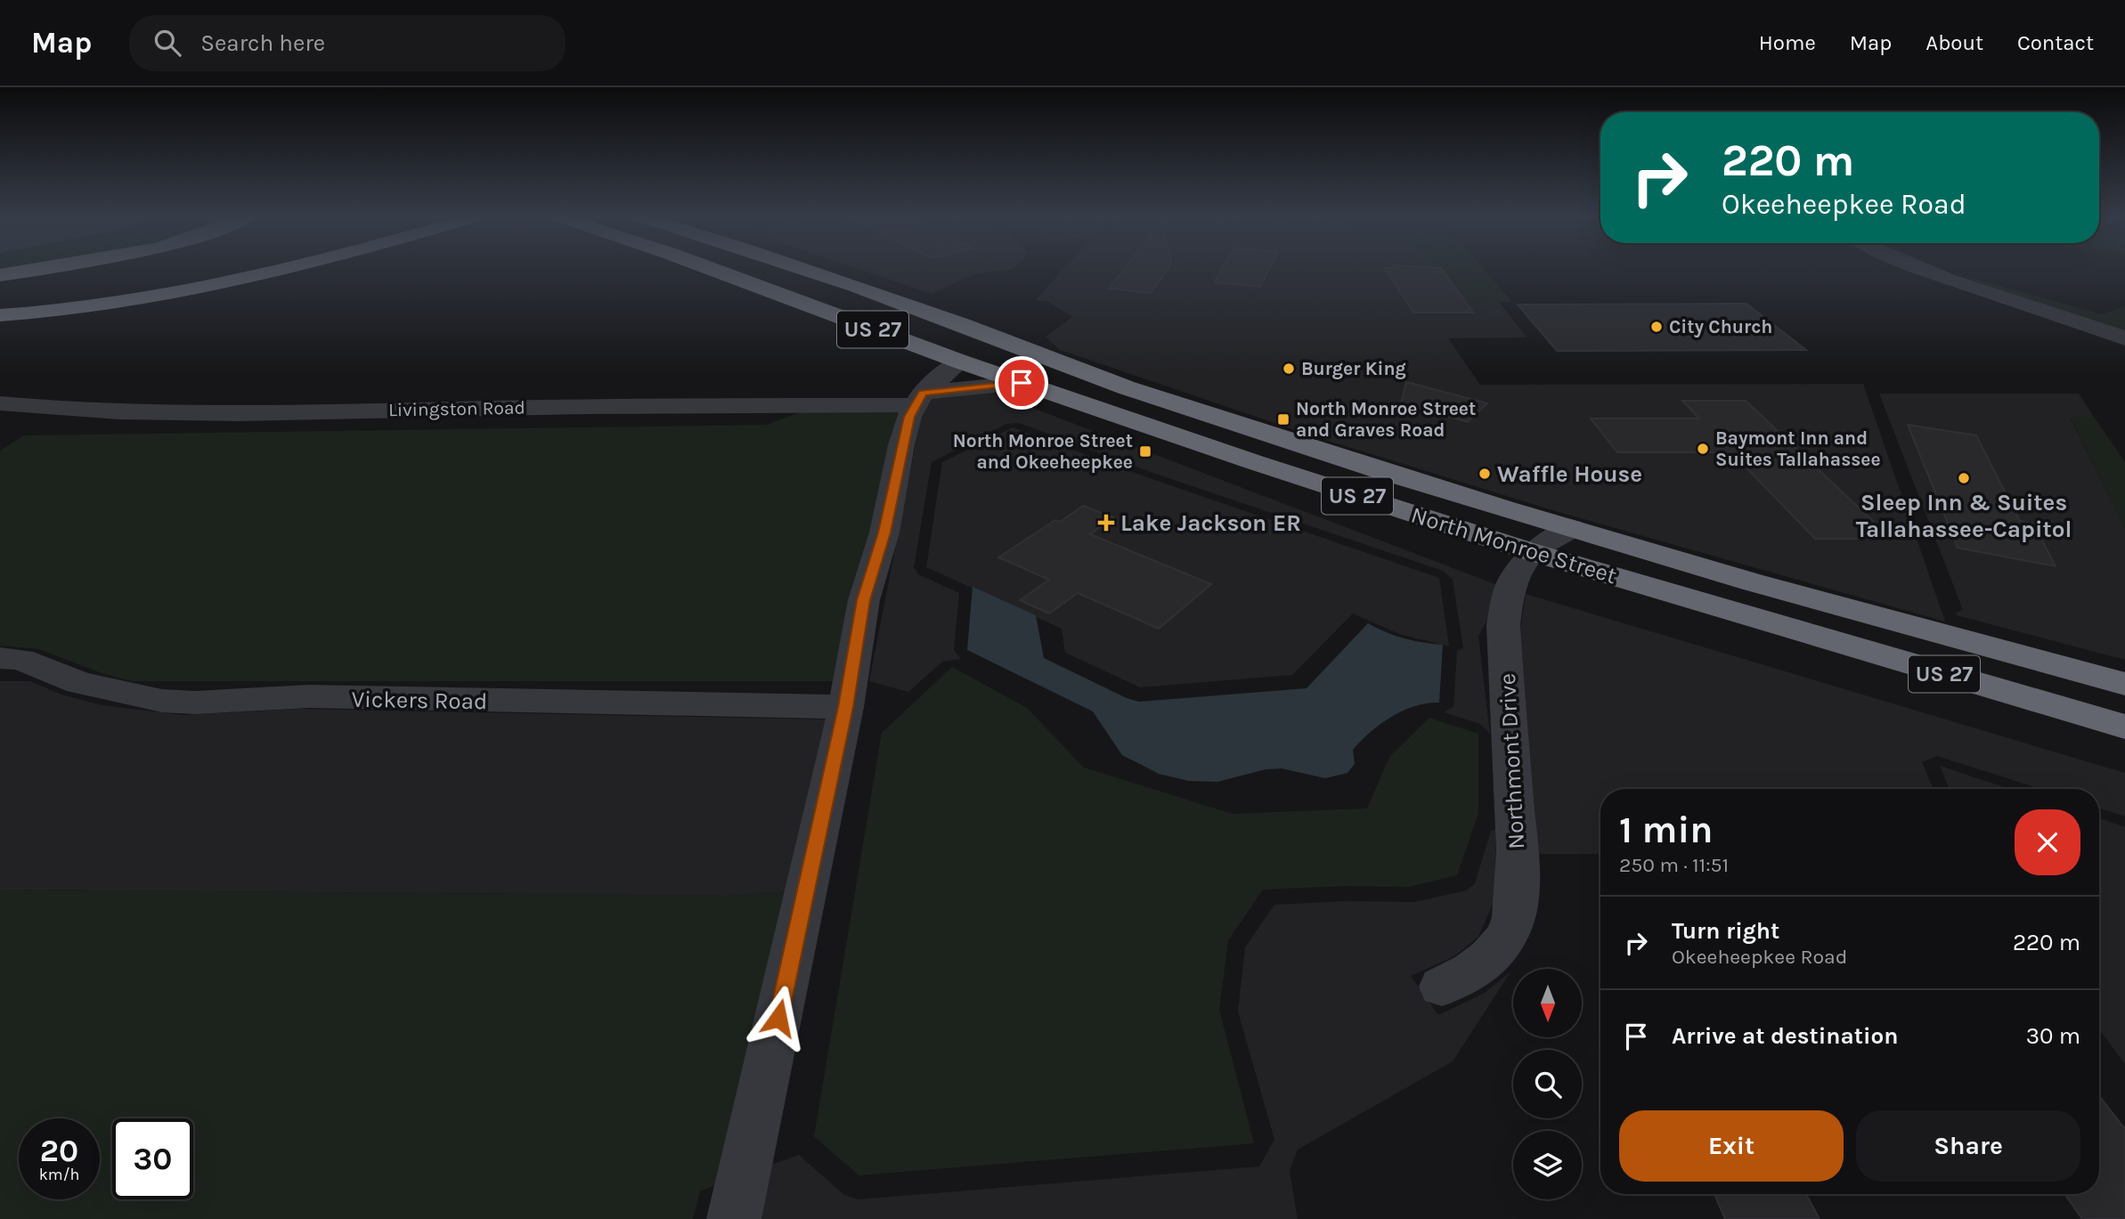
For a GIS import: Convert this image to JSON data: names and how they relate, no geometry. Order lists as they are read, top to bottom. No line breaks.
{"streets":{"highway":["US 27","North Monroe Street"],"street":["Livingston Road","Vickers Road","Northmont Drive"]},"crossings":[["Livingston Road","North Monroe Street"],["North Monroe Street","Northmont Drive"]],"places":{"other":["City Church","Burger King","Baymont Inn and Suites Tallahassee","Waffle House","Sleep Inn & Suites Tallahassee-Capitol"],"transit":["North Monroe Street and Graves Road","North Monroe Street and Okeeheepkee"],"health":["Lake Jackson ER"]},"north":"bottom","page":{"header":"Map","search":"Search here","nav":["Home","Map","About","Contact"],"turn":["220 m","Okeeheepkee Road"],"heading":["1 min","250 m · 11:51"],"list":[{"name":"Turn right","note":"Okeeheepkee Road","value":"220 m"},{"name":"Arrive at destination","value":"30 m"}],"buttons":["Exit","Share"],"speed":"20 km/h","limit":"30"}}
